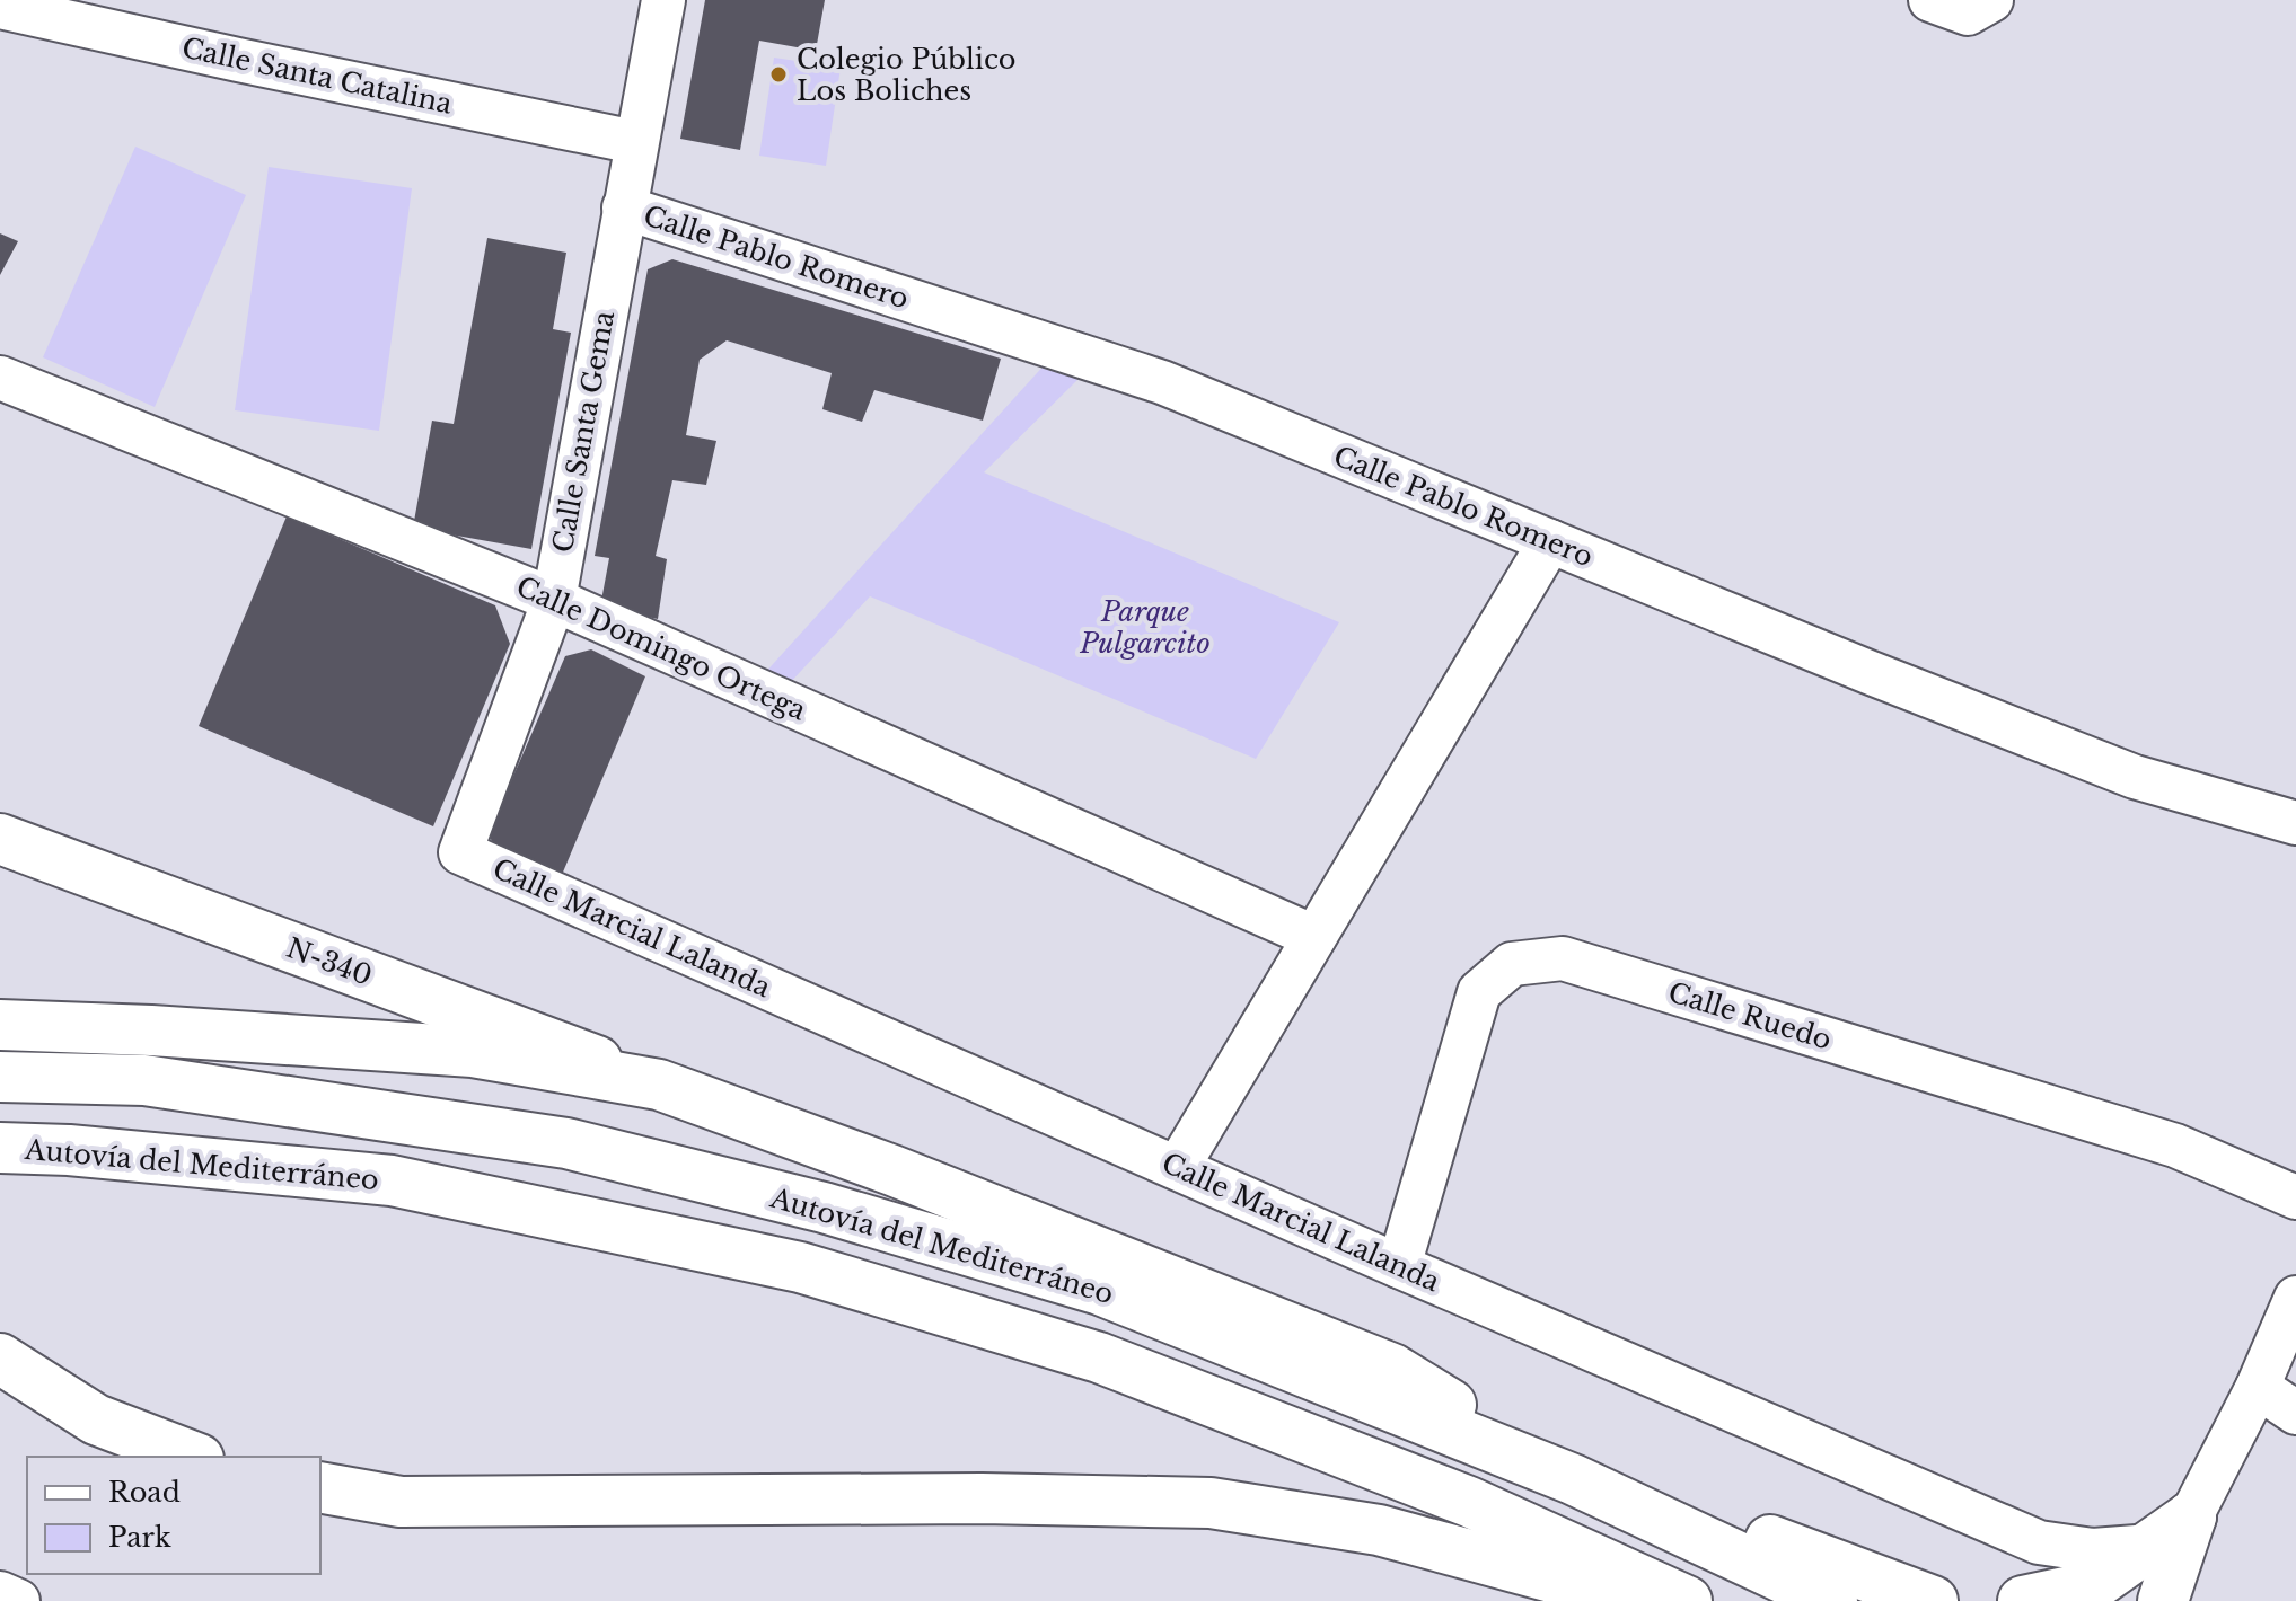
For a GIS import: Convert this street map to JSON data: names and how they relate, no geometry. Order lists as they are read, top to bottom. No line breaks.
{"streets":{"main road":["N-340","Autovía del Mediterráneo"],"street":["Calle Santa Catalina","Calle Pablo Romero","Calle Santa Gema","Calle Domingo Ortega","Calle Marcial Lalanda","Calle Ruedo"]},"crossings":[["Calle Santa Catalina","Calle Santa Gema"],["Calle Pablo Romero","Calle Santa Gema"],["Calle Santa Gema","Calle Domingo Ortega"],["Calle Santa Gema","Calle Marcial Lalanda"],["Calle Marcial Lalanda","Calle Ruedo"]],"parks":["Parque Pulgarcito"],"places":["Colegio Público Los Boliches"],"legend":["Road","Park"]}
